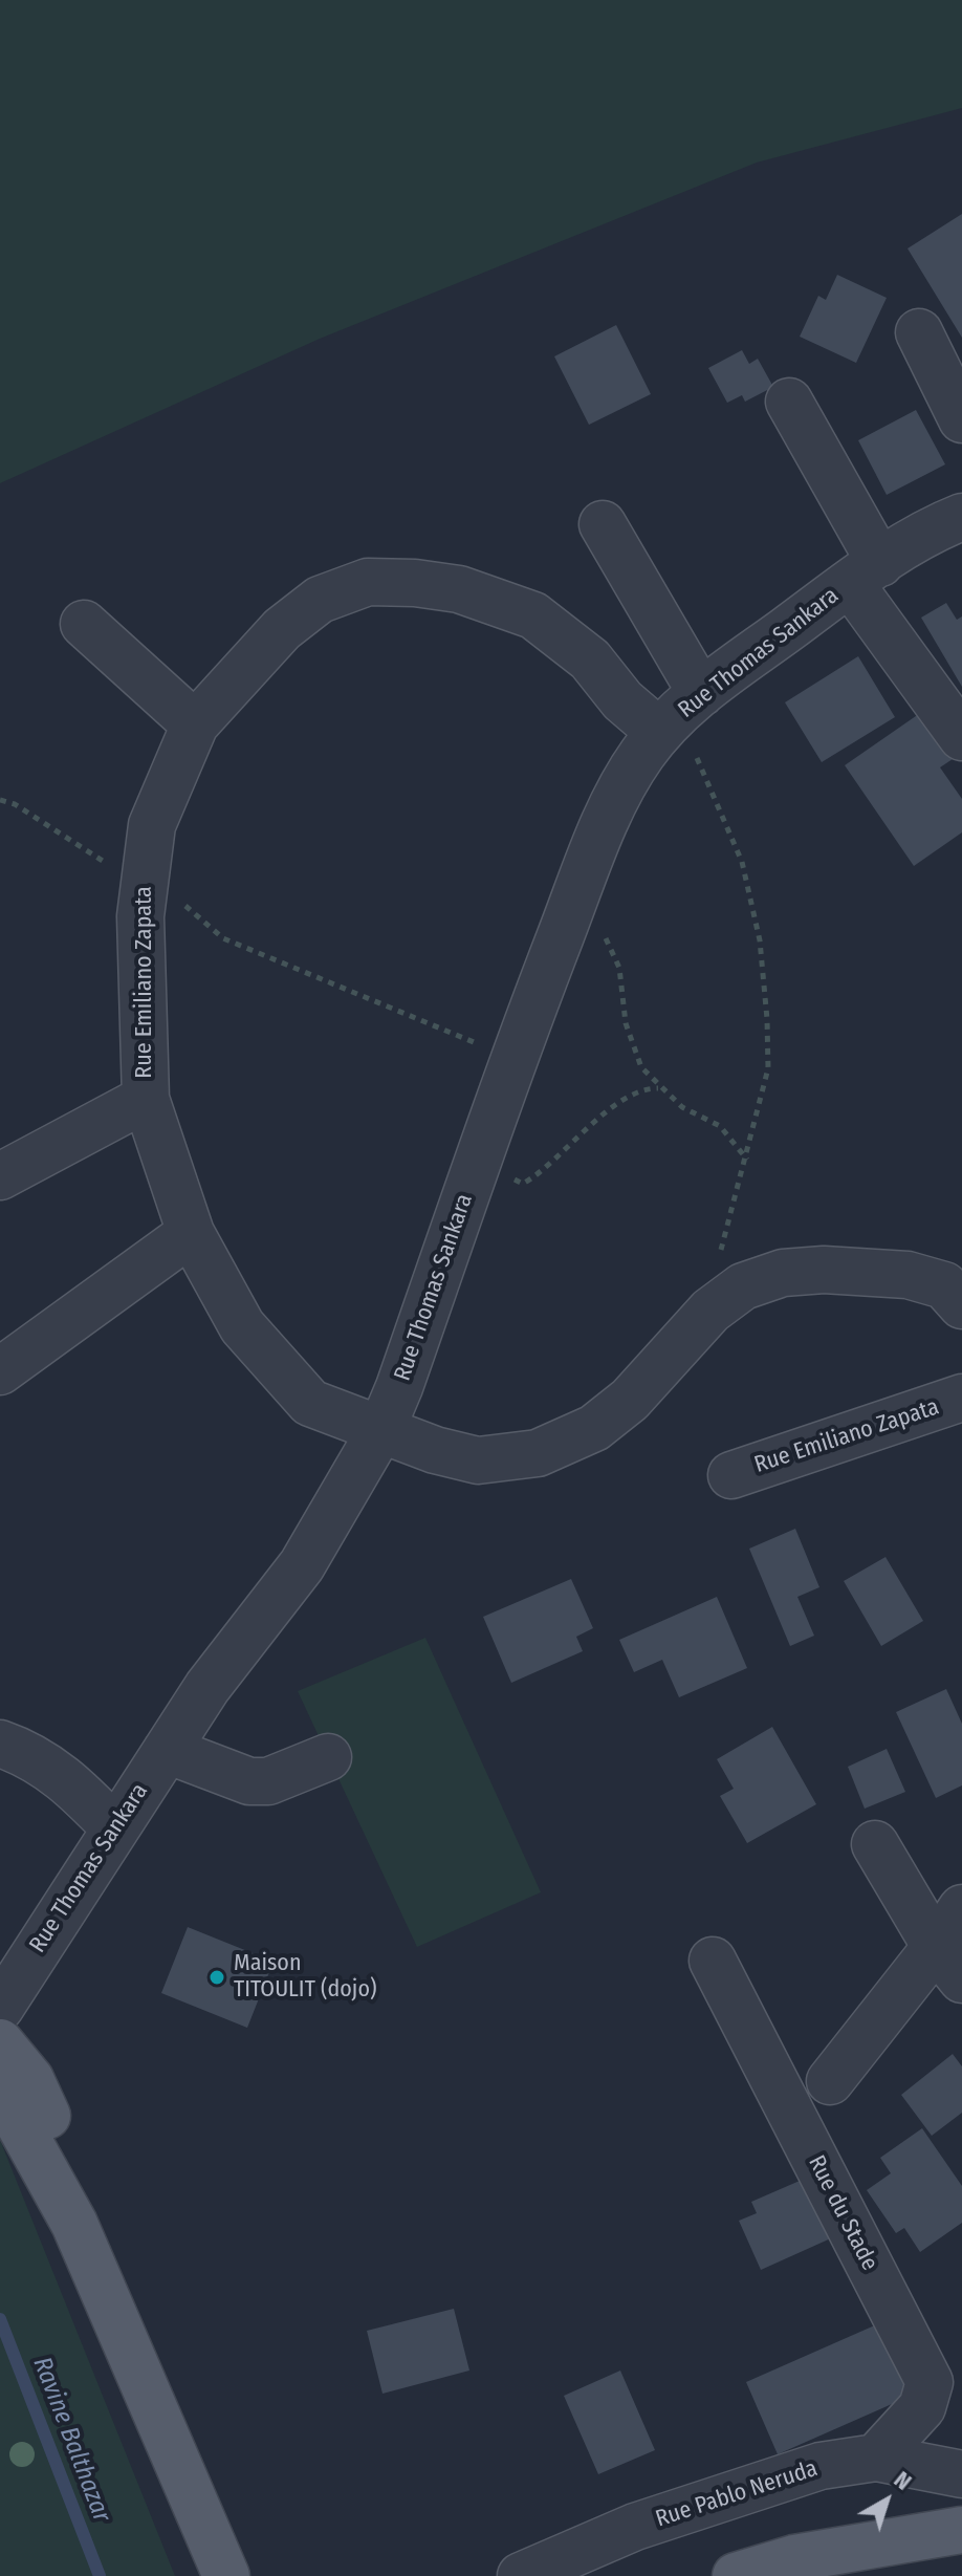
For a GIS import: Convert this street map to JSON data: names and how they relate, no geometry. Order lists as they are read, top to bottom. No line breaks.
{"streets":{"street":["Rue Thomas Sankara","Rue Emiliano Zapata","Rue du Stade","Rue Pablo Neruda"]},"crossings":[["Rue Thomas Sankara","Rue Emiliano Zapata"],["Rue du Stade","Rue Pablo Neruda"]],"water":["Ravine Balthazar"],"places":["Maison TITOULIT (dojo)"],"north":"top right"}
